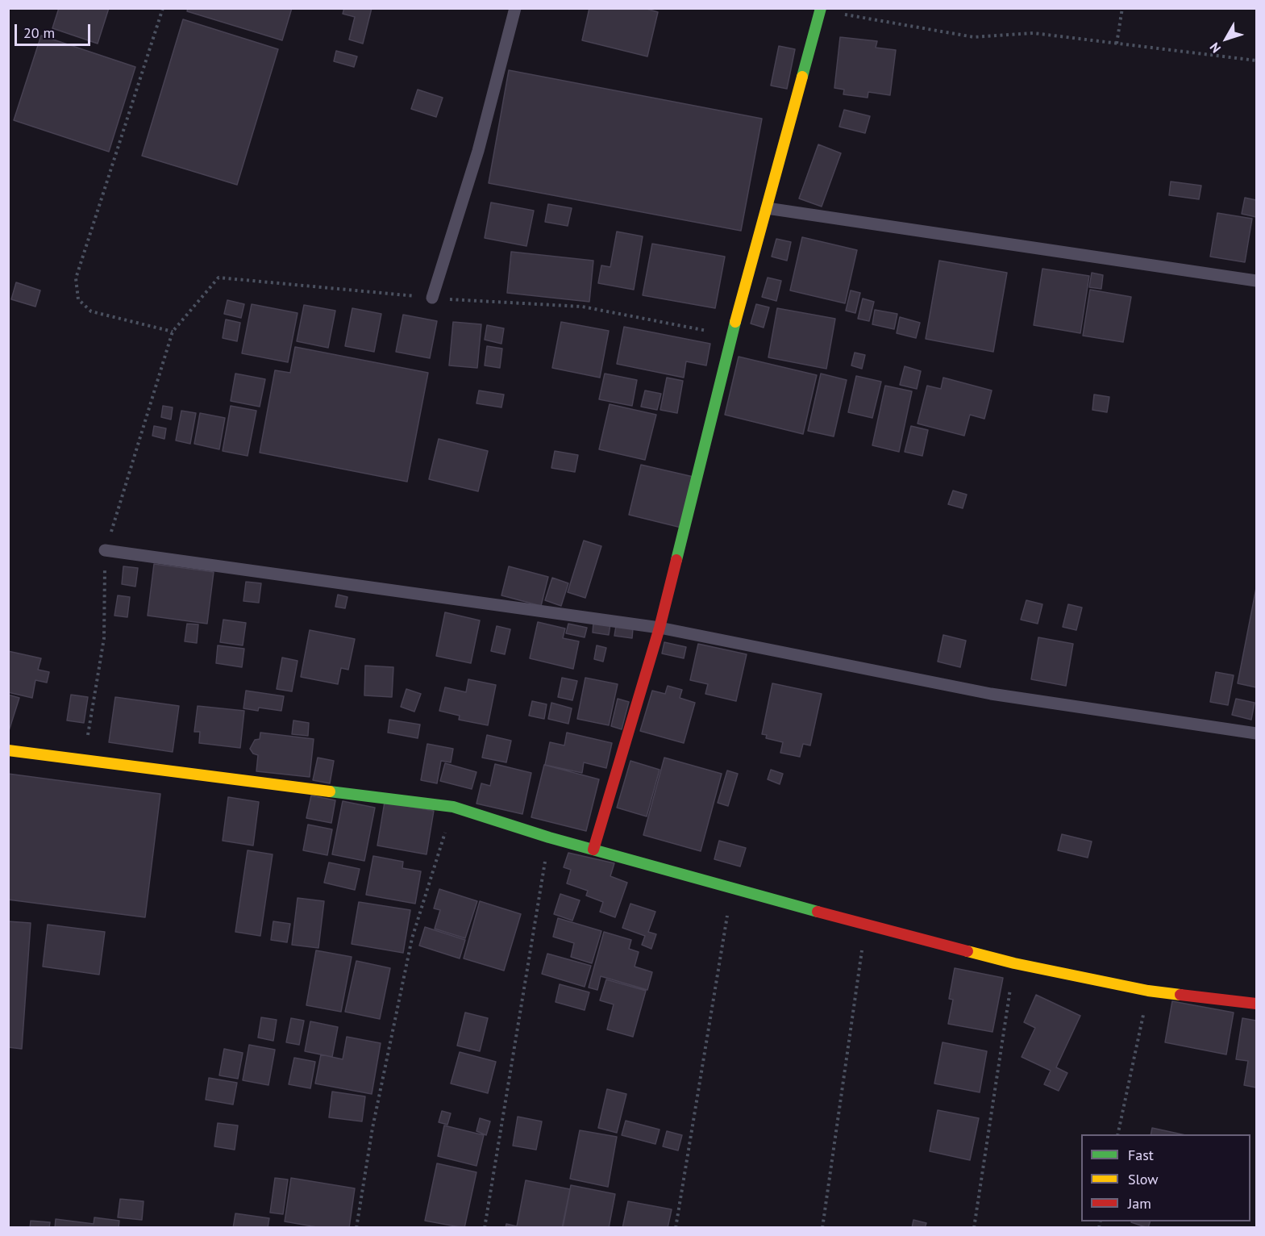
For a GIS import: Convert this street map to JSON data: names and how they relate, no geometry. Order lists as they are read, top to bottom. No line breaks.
{"legend":["Fast","Slow","Jam"],"scale_bar":"20 m","north":"bottom left"}
